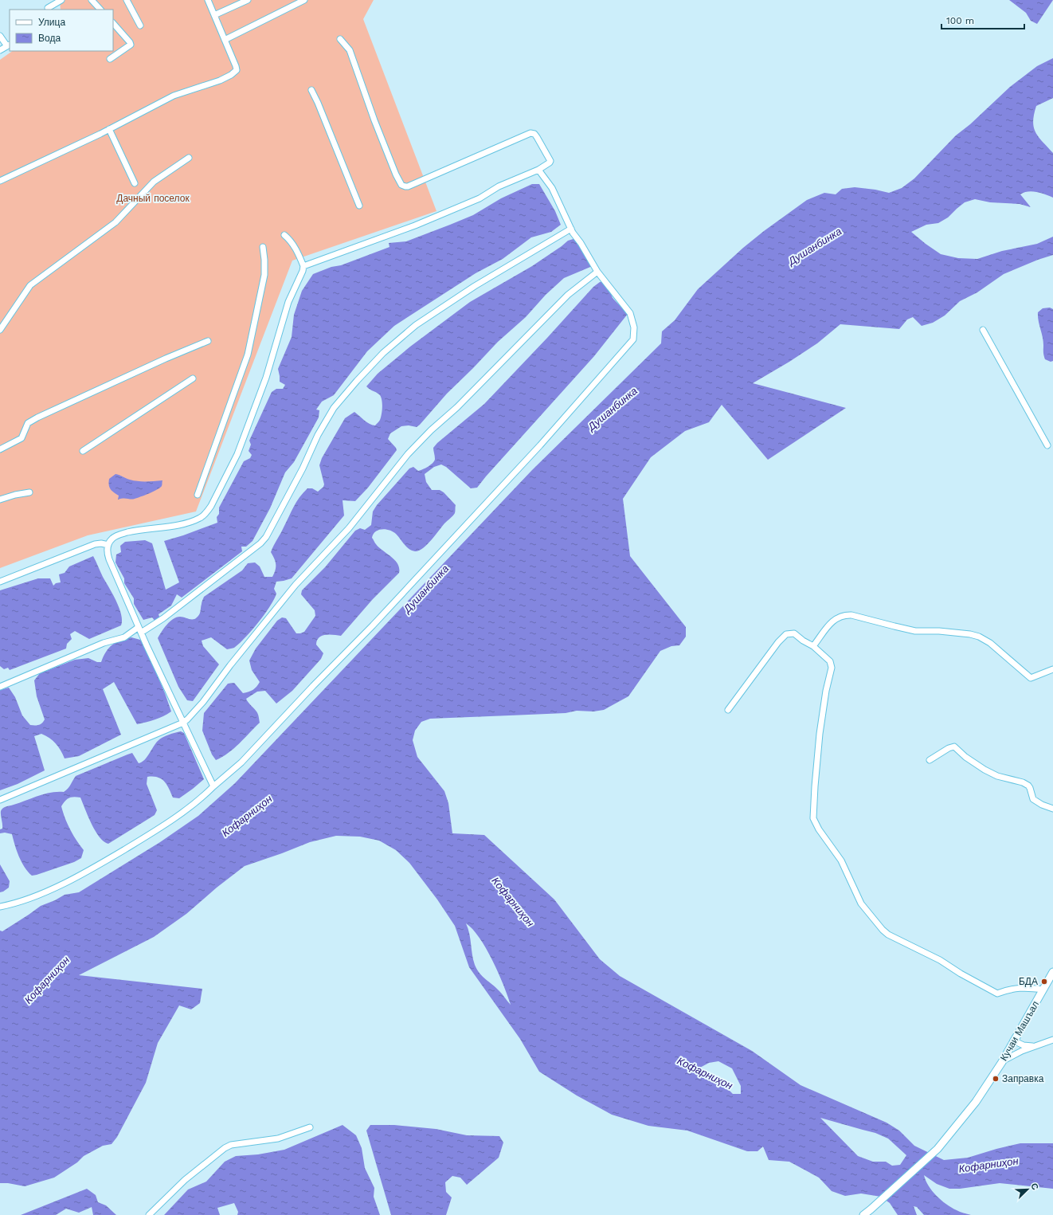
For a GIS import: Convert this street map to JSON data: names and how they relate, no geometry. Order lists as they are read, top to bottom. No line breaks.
{"streets":{"main road":["Кучаи Машъал"]},"water":["Душанбинка","Кофарниҳон"],"parks":["Дачный поселок"],"places":["БДА","Заправка"],"legend":["Улица","Вода"],"scale_bar":"100 m","north":"top right"}
